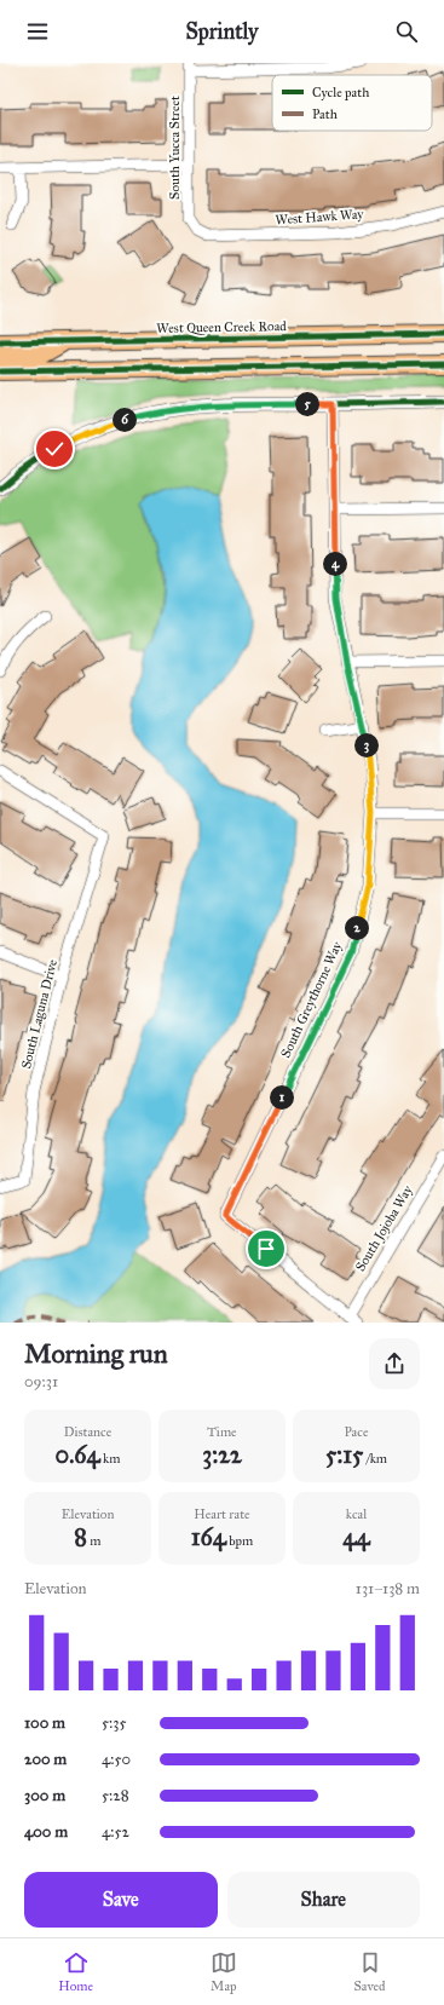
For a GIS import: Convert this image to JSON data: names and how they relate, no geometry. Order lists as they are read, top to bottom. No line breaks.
{"streets":{"main road":["West Queen Creek Road"],"street":["South Yucca Street","West Hawk Way","South Greythorne Way","South Laguna Drive","South Jojoba Way"]},"crossings":[["South Yucca Street","West Hawk Way"],["South Greythorne Way","South Jojoba Way"]],"legend":["Cycle path","Path"],"page":{"header":"Sprintly","pins":["5","6","4","3","2","1"],"heading":["Morning run","09:31"],"stats":[["Distance","0.64 km"],["Time","3:22"],["Pace","5:15 /km"],["Elevation","8 m"],["Heart rate","164 bpm"],["kcal","44"]],"chart":["Elevation","131–138 m"],"list":[{"name":"100 m","note":"5:35"},{"name":"200 m","note":"4:50"},{"name":"300 m","note":"5:28"},{"name":"400 m","note":"4:52"}],"buttons":["Save","Share"],"tabs":["Home","Map","Saved"]}}
